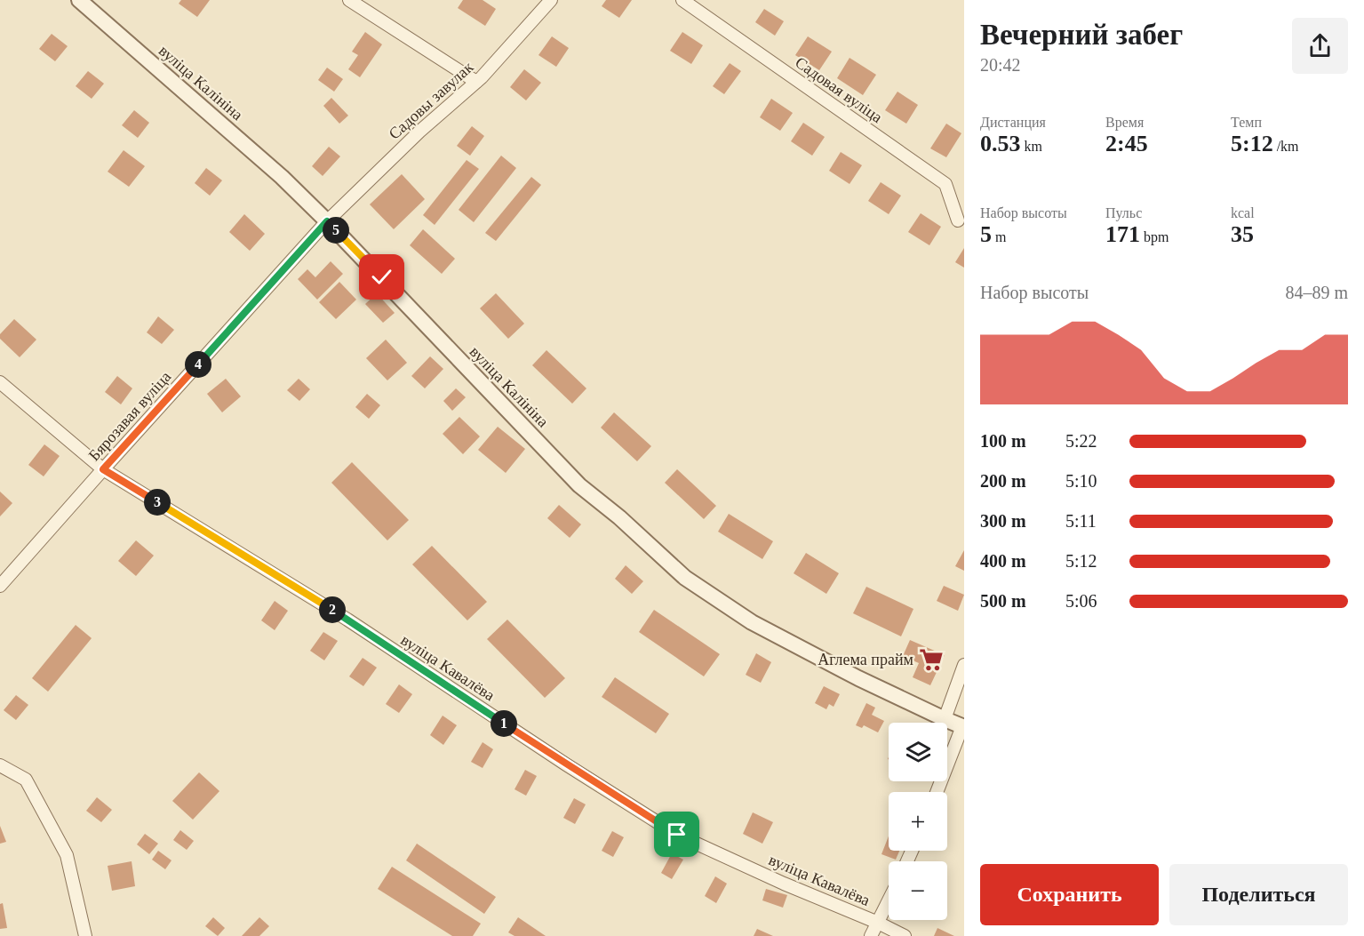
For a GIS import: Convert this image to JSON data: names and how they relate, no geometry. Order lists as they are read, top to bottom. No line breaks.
{"streets":{"street":["вуліца Калініна","Садовая вуліца","Садовы завулак","Бярозавая вуліца","вуліца Кавалёва"]},"crossings":[["вуліца Калініна","Садовы завулак"],["вуліца Калініна","Бярозавая вуліца"],["Садовы завулак","Бярозавая вуліца"],["Бярозавая вуліца","вуліца Кавалёва"]],"places":{"supermarket":["Аглема прайм"]},"page":{"heading":["Вечерний забег","20:42"],"stats":[["Дистанция","0.53 km"],["Время","2:45"],["Темп","5:12 /km"],["Набор высоты","5 m"],["Пульс","171 bpm"],["kcal","35"]],"pins":["5","4","3","2","1"],"chart":["Набор высоты","84–89 m"],"list":[{"name":"100 m","note":"5:22"},{"name":"200 m","note":"5:10"},{"name":"300 m","note":"5:11"},{"name":"400 m","note":"5:12"},{"name":"500 m","note":"5:06"}],"map_buttons":["+","−"],"buttons":["Сохранить","Поделиться"]}}
